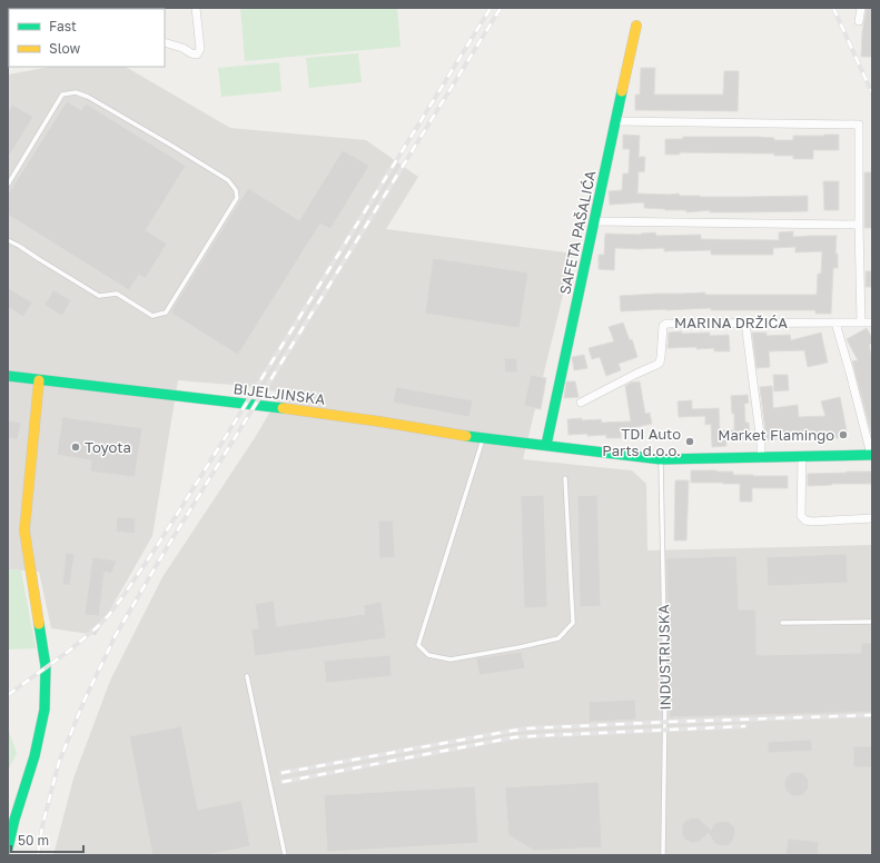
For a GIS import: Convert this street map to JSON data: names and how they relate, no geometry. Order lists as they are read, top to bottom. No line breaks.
{"streets":{"street":["SAFETA PAŠALIĆA","MARINA DRŽIĆA","BIJELJINSKA"],"lane":["INDUSTRIJSKA"]},"crossings":[["SAFETA PAŠALIĆA","BIJELJINSKA"],["BIJELJINSKA","INDUSTRIJSKA"]],"places":["Market Flamingo","TDI Auto Parts d.o.o.","Toyota"],"legend":["Fast","Slow"],"scale_bar":"50 m"}
